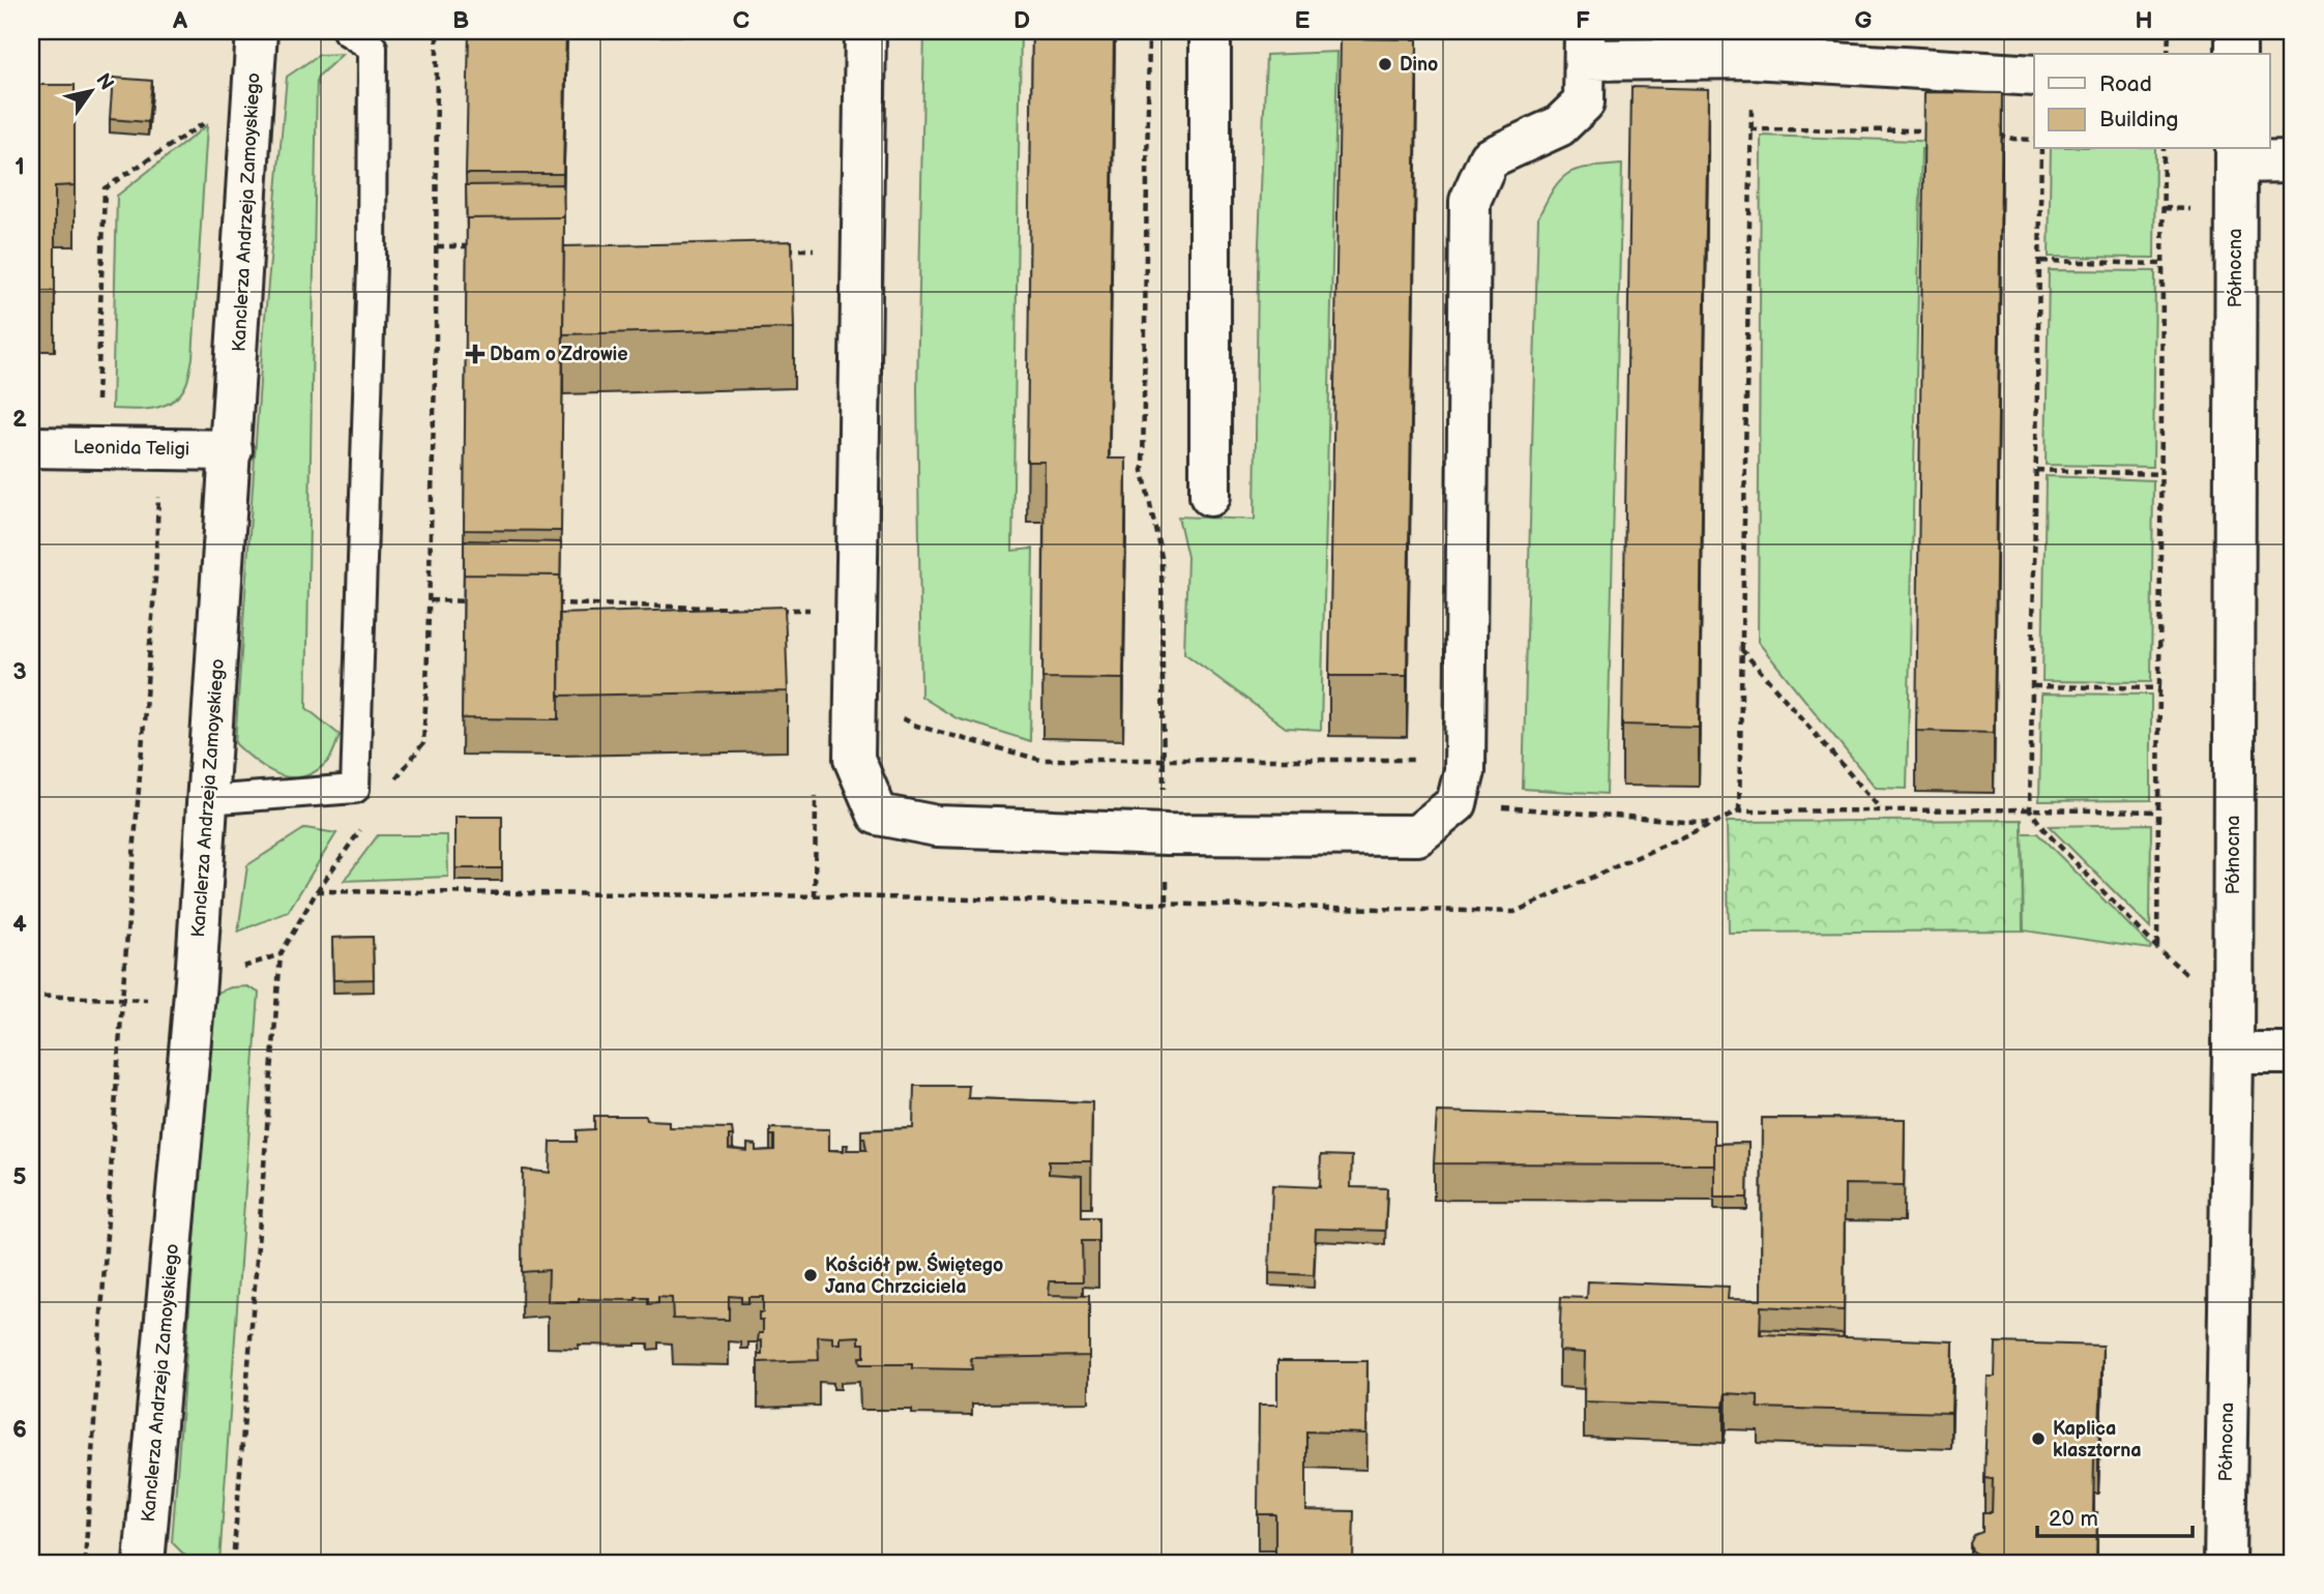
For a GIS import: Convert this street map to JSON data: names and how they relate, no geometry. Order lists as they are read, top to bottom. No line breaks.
{"streets":{"street":["Kanclerza Andrzeja Zamoyskiego","Północna","Leonida Teligi"]},"crossings":[["Kanclerza Andrzeja Zamoyskiego","Leonida Teligi"]],"places":{"other":["Dino","Kościół pw. Świętego Jana Chrzciciela","Kaplica klasztorna"],"health":["Dbam o Zdrowie"]},"legend":["Road","Building"],"scale_bar":"20 m","north":"top right","grid":{"columns":["A","B","C","D","E","F","G","H"],"rows":["1","2","3","4","5","6"]}}
